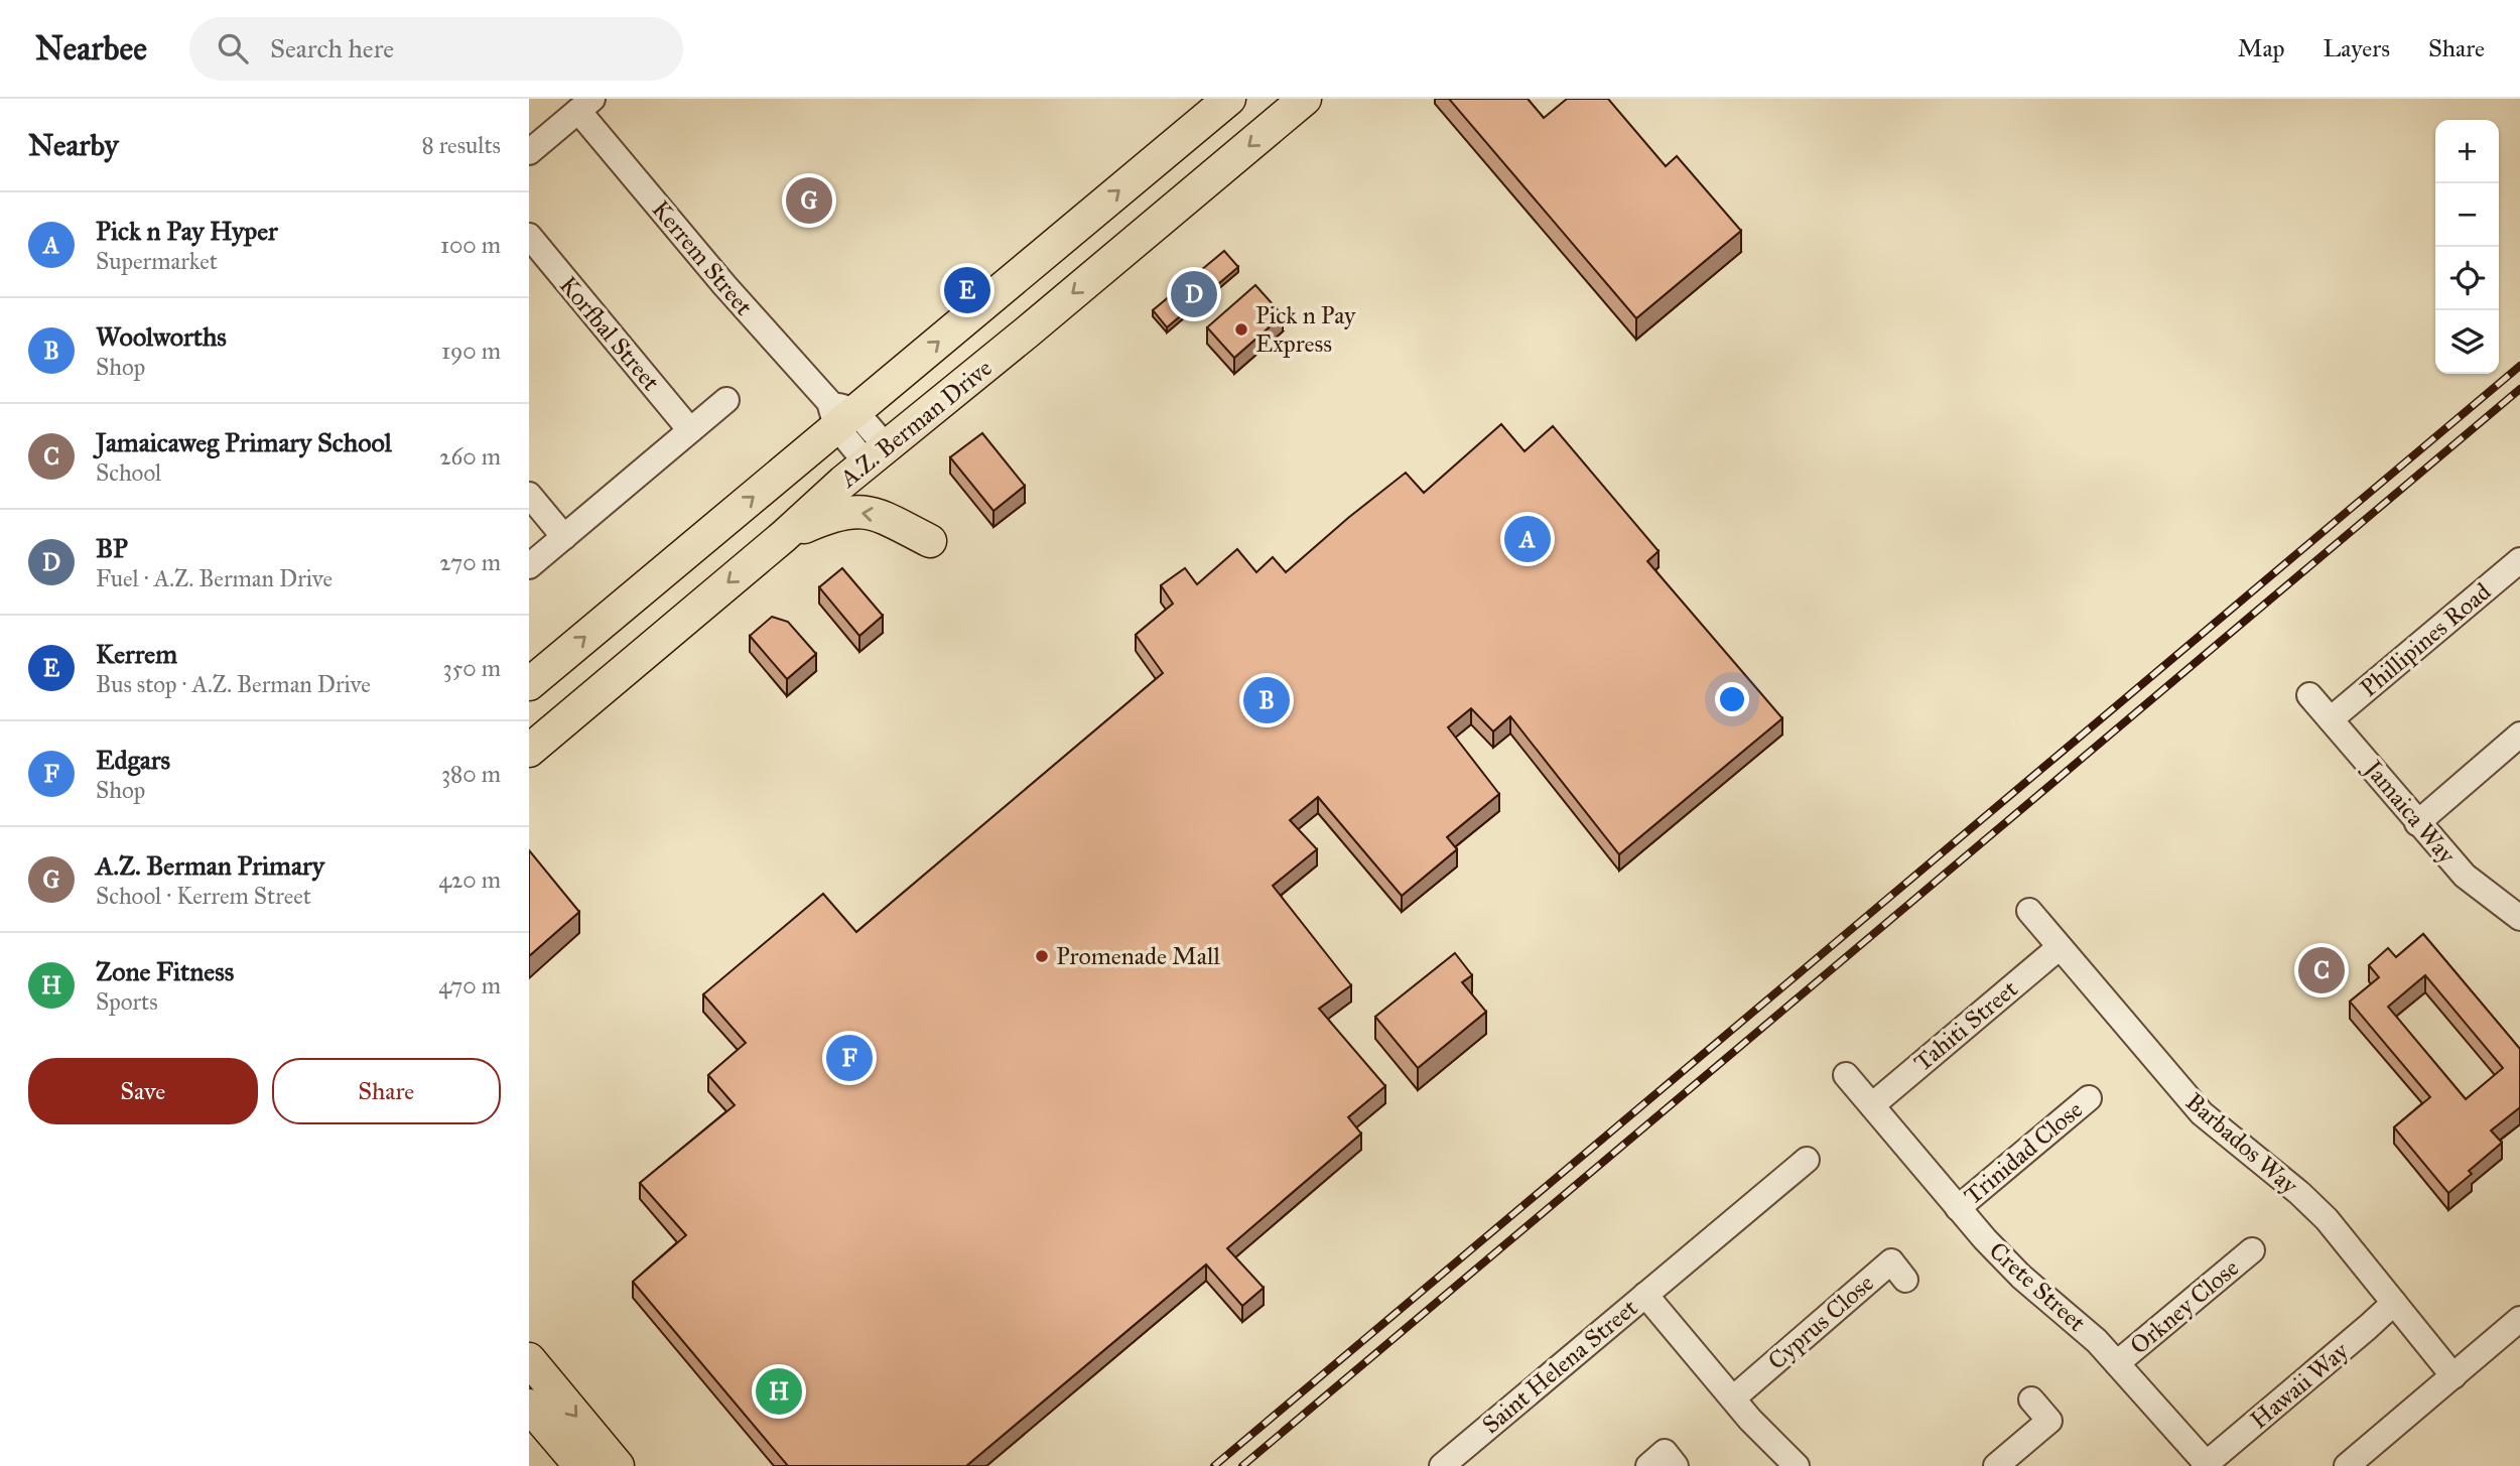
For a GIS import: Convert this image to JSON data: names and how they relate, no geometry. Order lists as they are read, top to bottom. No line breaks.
{"streets":{"main road":["A.Z. Berman Drive"],"street":["Kerrem Street","Korfbal Street","Phillipines Road","Jamaica Way","Tahiti Street","Barbados Way","Trinidad Close","Crete Street","Orkney Close","Cyprus Close","Saint Helena Street","Hawaii Way"]},"crossings":[["Kerrem Street","A.Z. Berman Drive"],["Phillipines Road","Jamaica Way"],["Tahiti Street","Barbados Way"],["Tahiti Street","Crete Street"],["Barbados Way","Hawaii Way"],["Trinidad Close","Crete Street"],["Crete Street","Orkney Close"],["Crete Street","Hawaii Way"]],"places":["Pick n Pay Express","Promenade Mall"],"page":{"header":"Nearbee","search":"Search here","nav":["Map","Layers","Share"],"heading":["Nearby","8 results"],"map_buttons":["+","−"],"pins":["G","E","D","A","B","C","F","H"],"list":[{"mark":"A","name":"Pick n Pay Hyper","note":"Supermarket","value":"100 m"},{"mark":"B","name":"Woolworths","note":"Shop","value":"190 m"},{"mark":"C","name":"Jamaicaweg Primary School","note":"School","value":"260 m"},{"mark":"D","name":"BP","note":"Fuel · A.Z. Berman Drive","value":"270 m"},{"mark":"E","name":"Kerrem","note":"Bus stop · A.Z. Berman Drive","value":"350 m"},{"mark":"F","name":"Edgars","note":"Shop","value":"380 m"},{"mark":"G","name":"A.Z. Berman Primary","note":"School · Kerrem Street","value":"420 m"},{"mark":"H","name":"Zone Fitness","note":"Sports","value":"470 m"}],"buttons":["Save","Share"]}}
